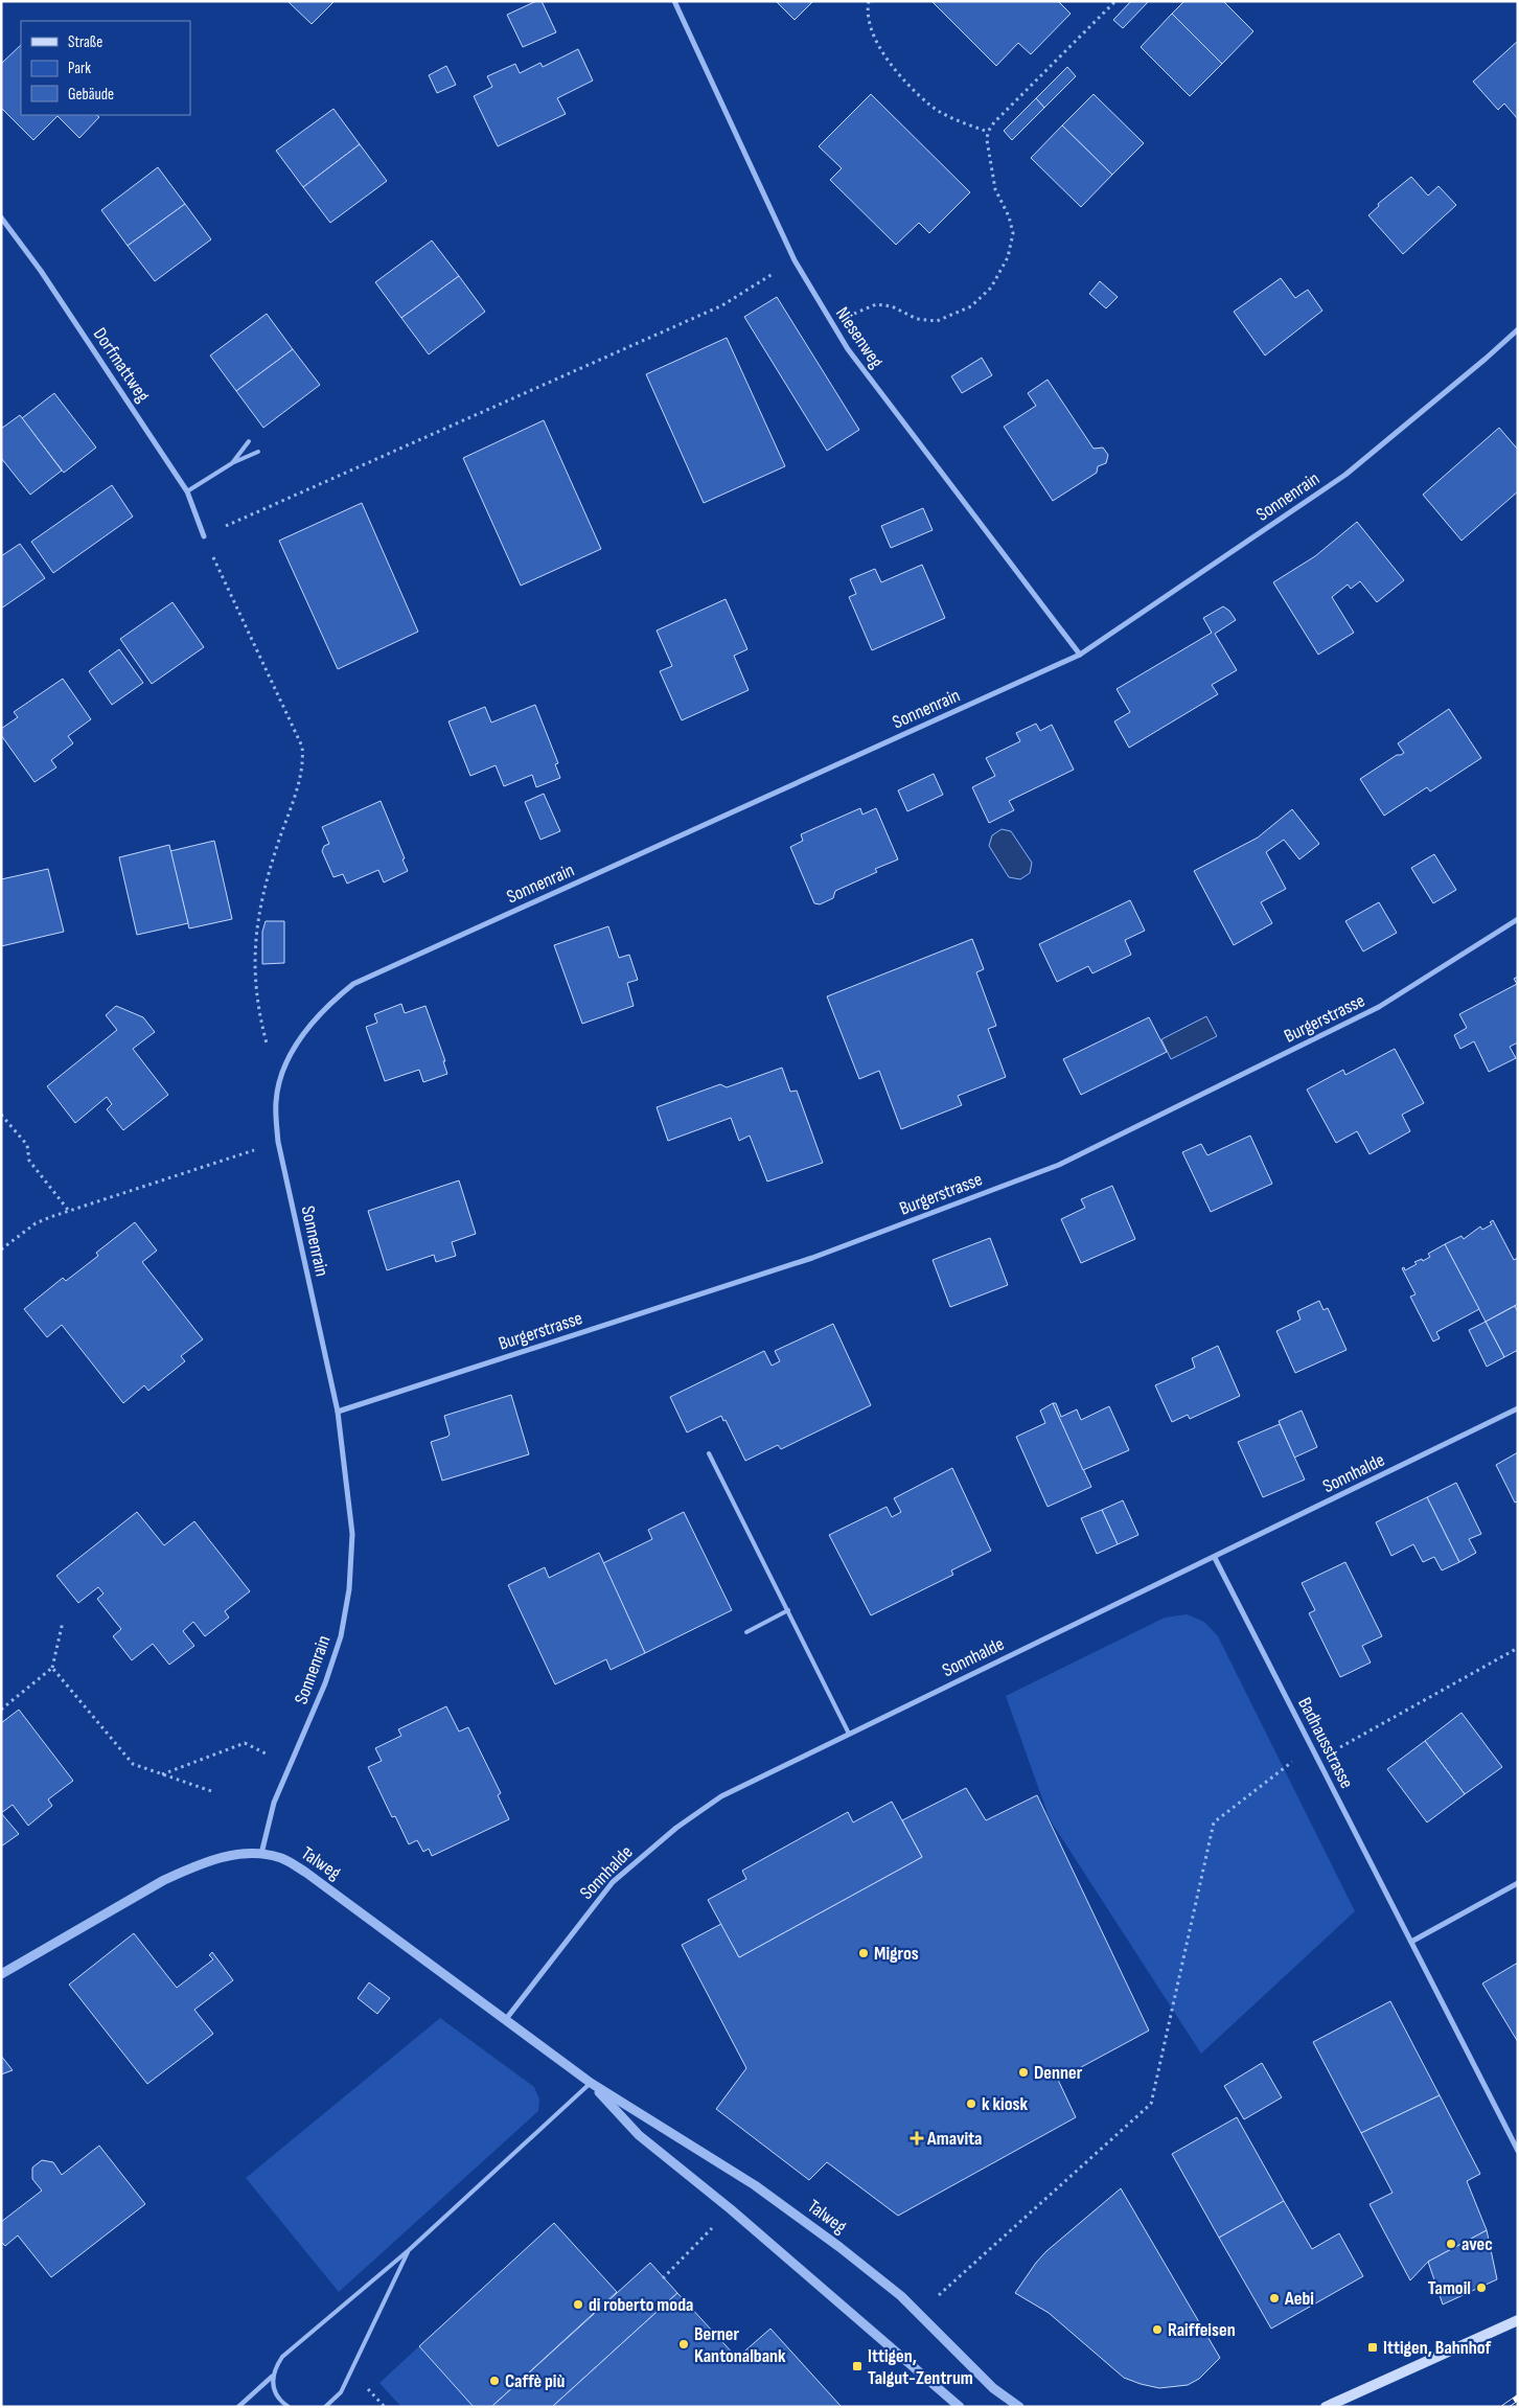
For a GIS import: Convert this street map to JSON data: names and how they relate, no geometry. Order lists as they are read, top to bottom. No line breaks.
{"streets":{"street":["Niesenweg","Dorfmattweg","Sonnenrain","Burgerstrasse","Sonnhalde","Badhausstrasse","Talweg"]},"crossings":[["Niesenweg","Sonnenrain"],["Sonnenrain","Burgerstrasse"],["Sonnenrain","Talweg"],["Sonnhalde","Badhausstrasse"],["Sonnhalde","Talweg"]],"places":{"other":["Migros","Denner","k kiosk","avec","Tamoil","Aebi","di roberto moda","Raiffeisen","Berner Kantonalbank","Caffè più"],"health":["Amavita"],"transit":["Ittigen, Bahnhof","Ittigen, Talgut-Zentrum"]},"legend":["Straße","Park","Gebäude"]}
